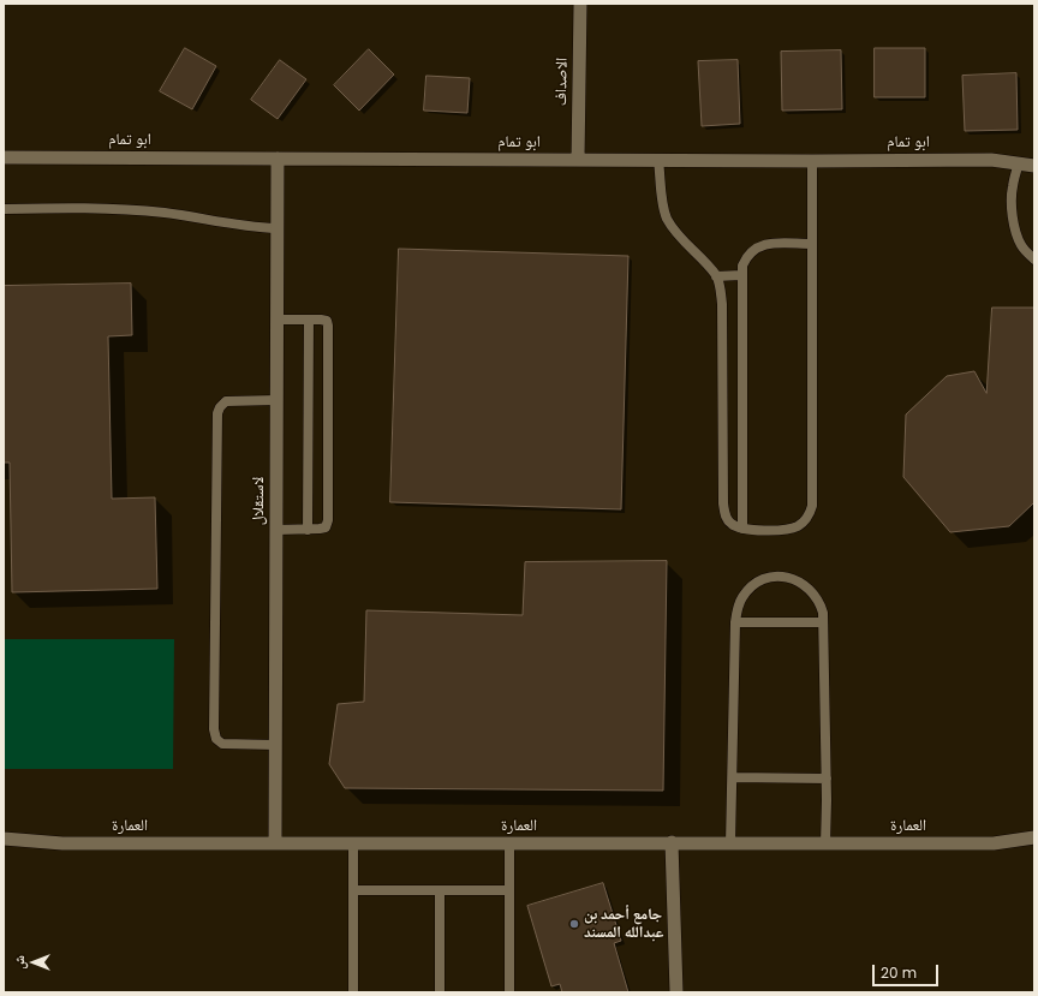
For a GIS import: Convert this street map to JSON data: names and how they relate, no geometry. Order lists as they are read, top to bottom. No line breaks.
{"streets":{"street":["الاصداف","ابو تمام","لاستقلال","العمارة"]},"crossings":[["الاصداف","ابو تمام"],["ابو تمام","لاستقلال"],["لاستقلال","العمارة"]],"places":["جامع أحمد بن عبدالله المسند"],"scale_bar":"20 m","north":"left"}
